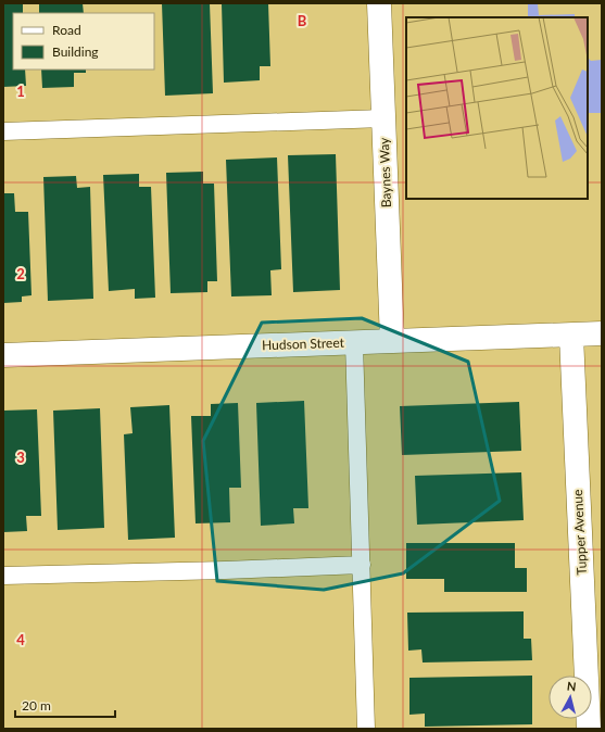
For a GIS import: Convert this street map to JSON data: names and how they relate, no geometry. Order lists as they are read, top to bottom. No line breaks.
{"streets":{"street":["Baynes Way","Hudson Street","Tupper Avenue"]},"crossings":[["Baynes Way","Hudson Street"],["Hudson Street","Tupper Avenue"]],"legend":["Road","Building"],"scale_bar":"20 m","north":"top","grid":{"columns":["B"],"rows":["1","2","3","4"]}}
